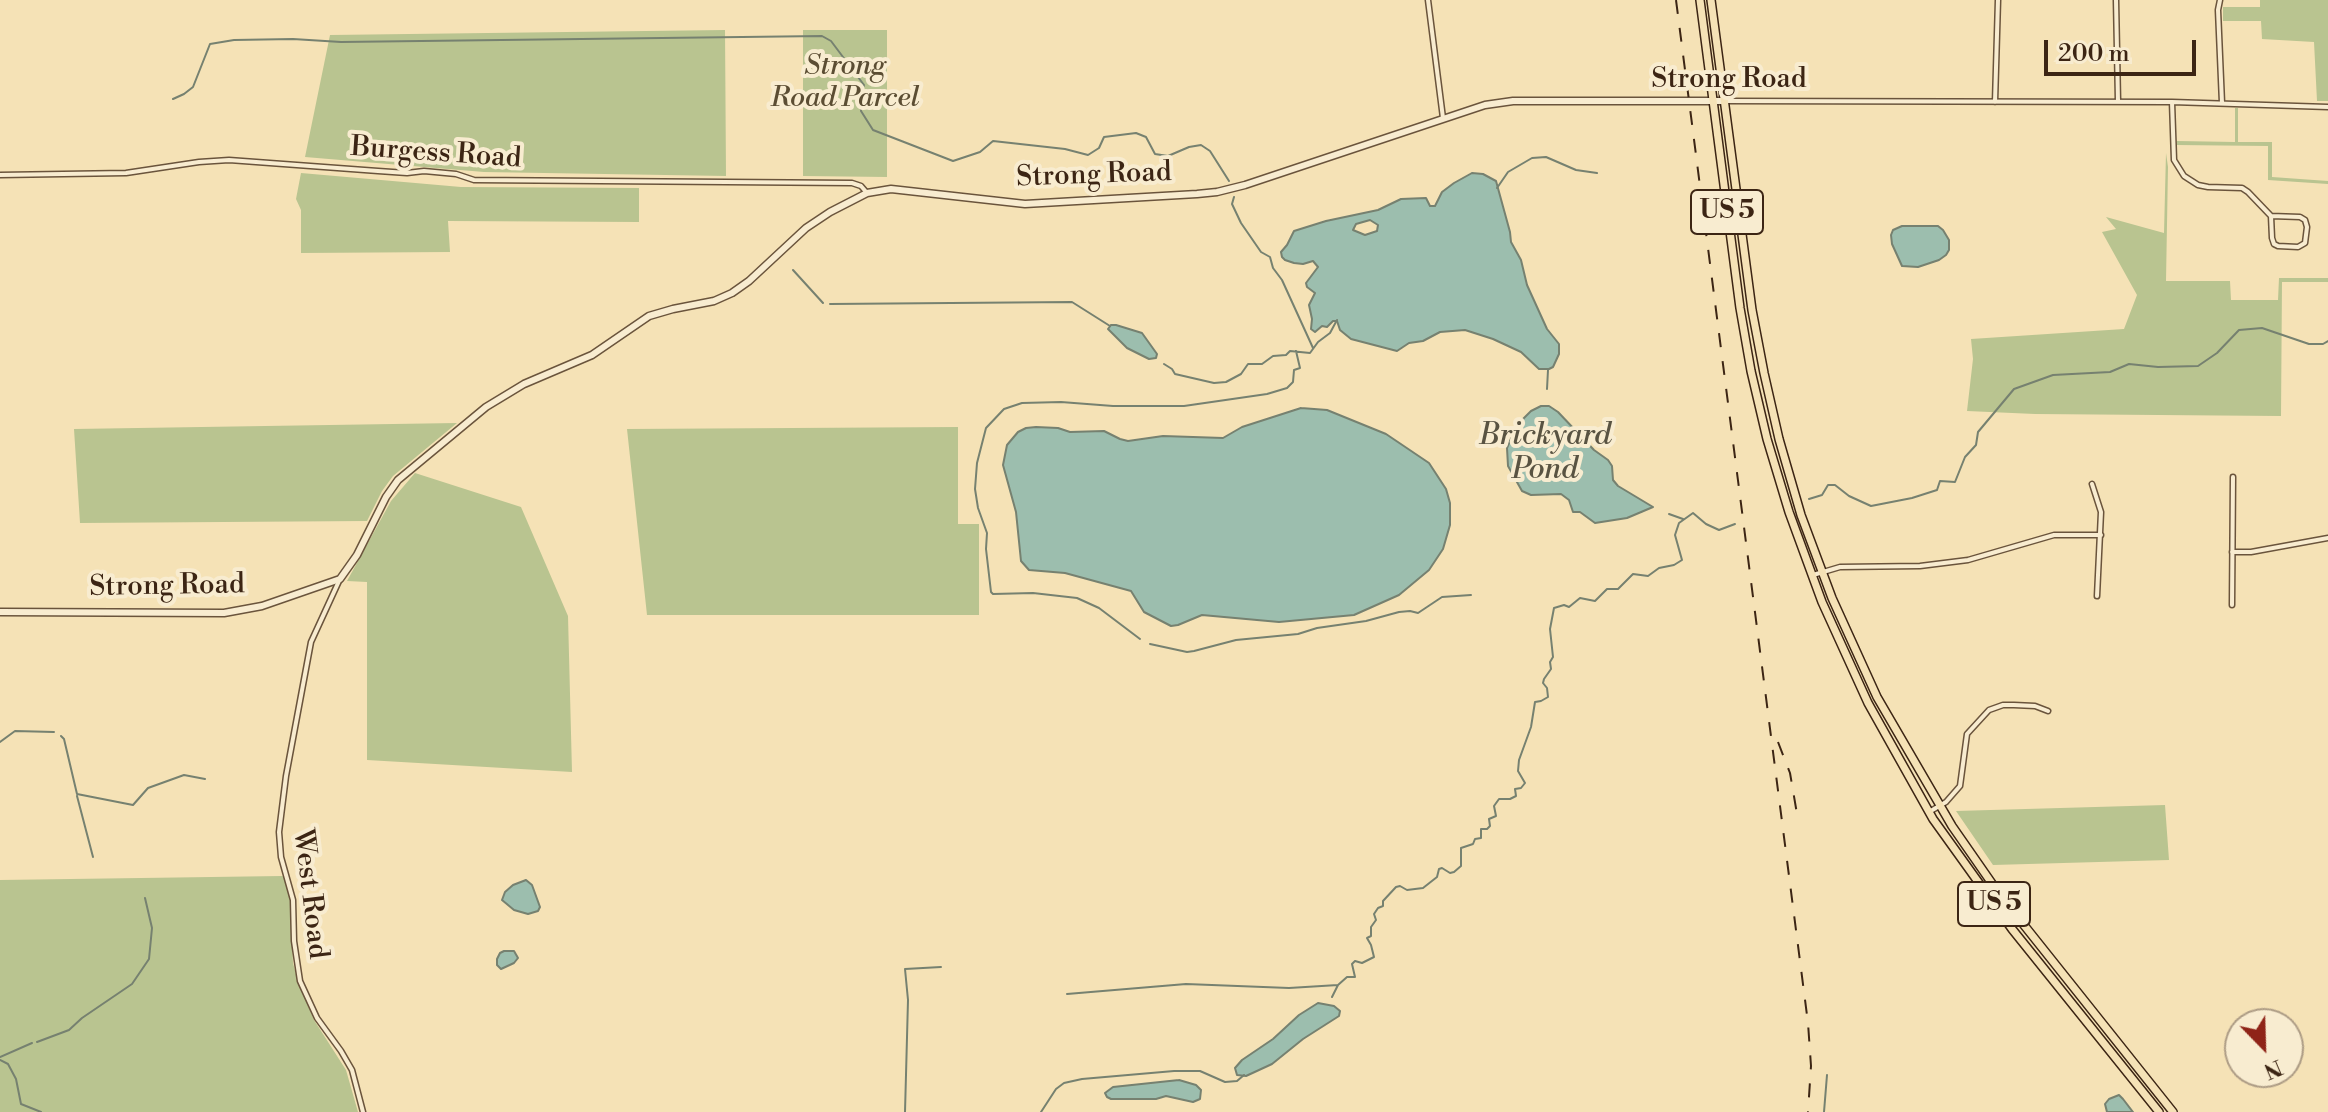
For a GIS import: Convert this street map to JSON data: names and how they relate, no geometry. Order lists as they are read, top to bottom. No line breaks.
{"streets":{"highway":["US 5"],"street":["Strong Road","Burgess Road","West Road"]},"crossings":[["Strong Road","Burgess Road"],["Strong Road","US 5"],["Strong Road","West Road"]],"water":["Brickyard Pond"],"parks":["Strong Road Parcel"],"scale_bar":"200 m","north":"bottom right"}
